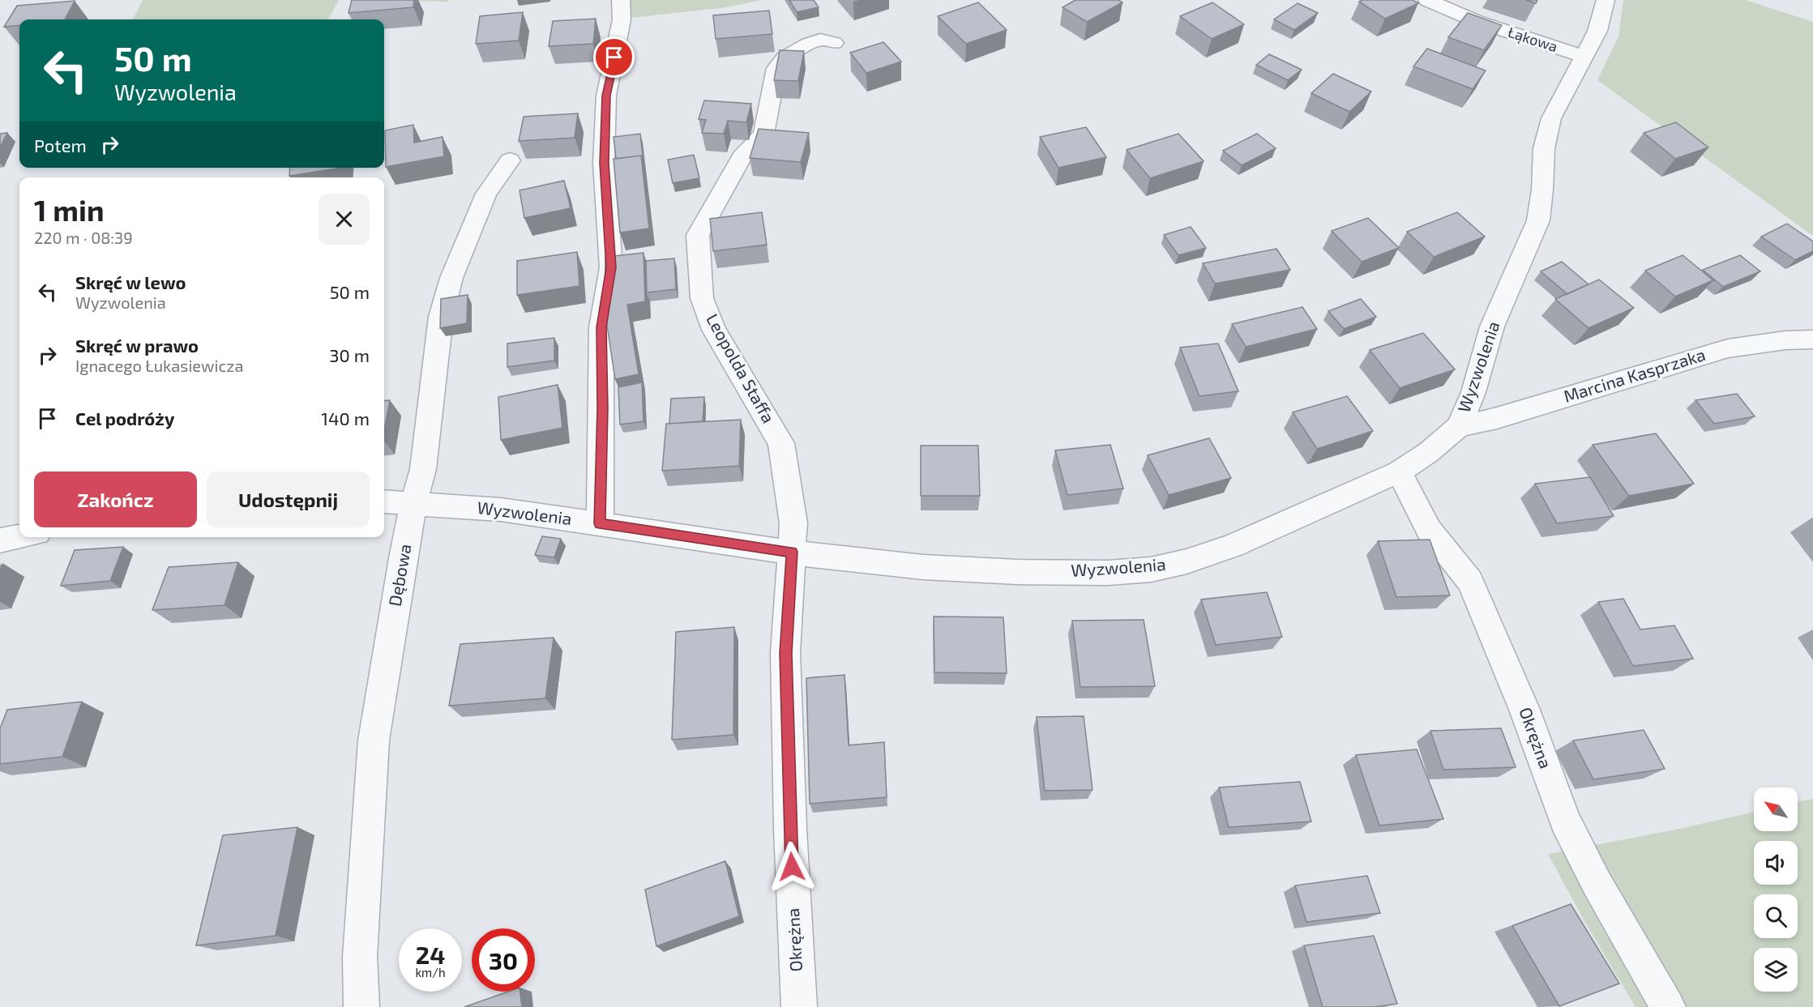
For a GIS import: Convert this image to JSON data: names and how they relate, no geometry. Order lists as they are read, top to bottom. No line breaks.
{"streets":{"street":["Łąkowa","Wyzwolenia","Leopolda Staffa","Marcina Kasprzaka","Dębowa","Okrężna"]},"crossings":[["Łąkowa","Wyzwolenia"],["Wyzwolenia","Leopolda Staffa"],["Wyzwolenia","Marcina Kasprzaka"],["Wyzwolenia","Dębowa"],["Wyzwolenia","Okrężna"],["Leopolda Staffa","Okrężna"]],"north":"top left","page":{"turn":["50 m","Wyzwolenia"],"then":"Potem","heading":["1 min","220 m · 08:39"],"list":[{"name":"Skręć w lewo","note":"Wyzwolenia","value":"50 m"},{"name":"Skręć w prawo","note":"Ignacego Łukasiewicza","value":"30 m"},{"name":"Cel podróży","value":"140 m"}],"buttons":["Zakończ","Udostępnij"],"speed":"24 km/h","limit":"30"}}
